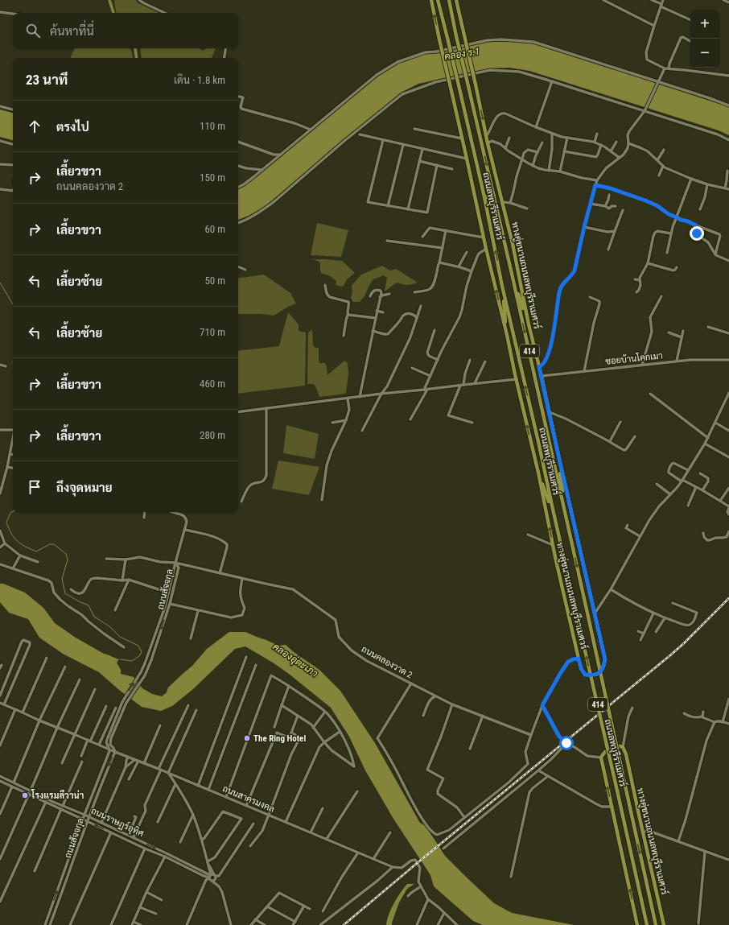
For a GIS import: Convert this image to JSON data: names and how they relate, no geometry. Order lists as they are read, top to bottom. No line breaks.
{"streets":{"main road":["ถนนลพบุรีราเมศวร์","ทางคู่ขนานถนนลพบุรีราเมศวร์","414"],"street":["ซอยบ้านโคกเมา","ถนนสัจจกุล","ถนนคลองวาด 2","ถนนสาครมงคล","ถนนราษฏร์อุทิศ"]},"crossings":[["ทางคู่ขนานถนนลพบุรีราเมศวร์","ซอยบ้านโคกเมา"],["ถนนสัจจกุล","ถนนคลองวาด 2"],["ถนนสัจจกุล","ถนนสาครมงคล"],["ถนนสัจจกุล","ถนนราษฏร์อุทิศ"]],"water":["คลอง ร.1","คลองอุ่ตะเภา"],"places":["The Ring Hotel","โรงแรมลีวาน่า"],"page":{"map_buttons":["+","−"],"search":"ค้นหาที่นี่","heading":["23 นาที","เดิน · 1.8 km"],"list":[["ตรงไป","110 m"],["เลี้ยวขวา","ถนนคลองวาด 2","150 m"],["เลี้ยวขวา","60 m"],["เลี้ยวซ้าย","50 m"],["เลี้ยวซ้าย","710 m"],["เลี้ยวขวา","460 m"],["เลี้ยวขวา","280 m"],"ถึงจุดหมาย"]}}
